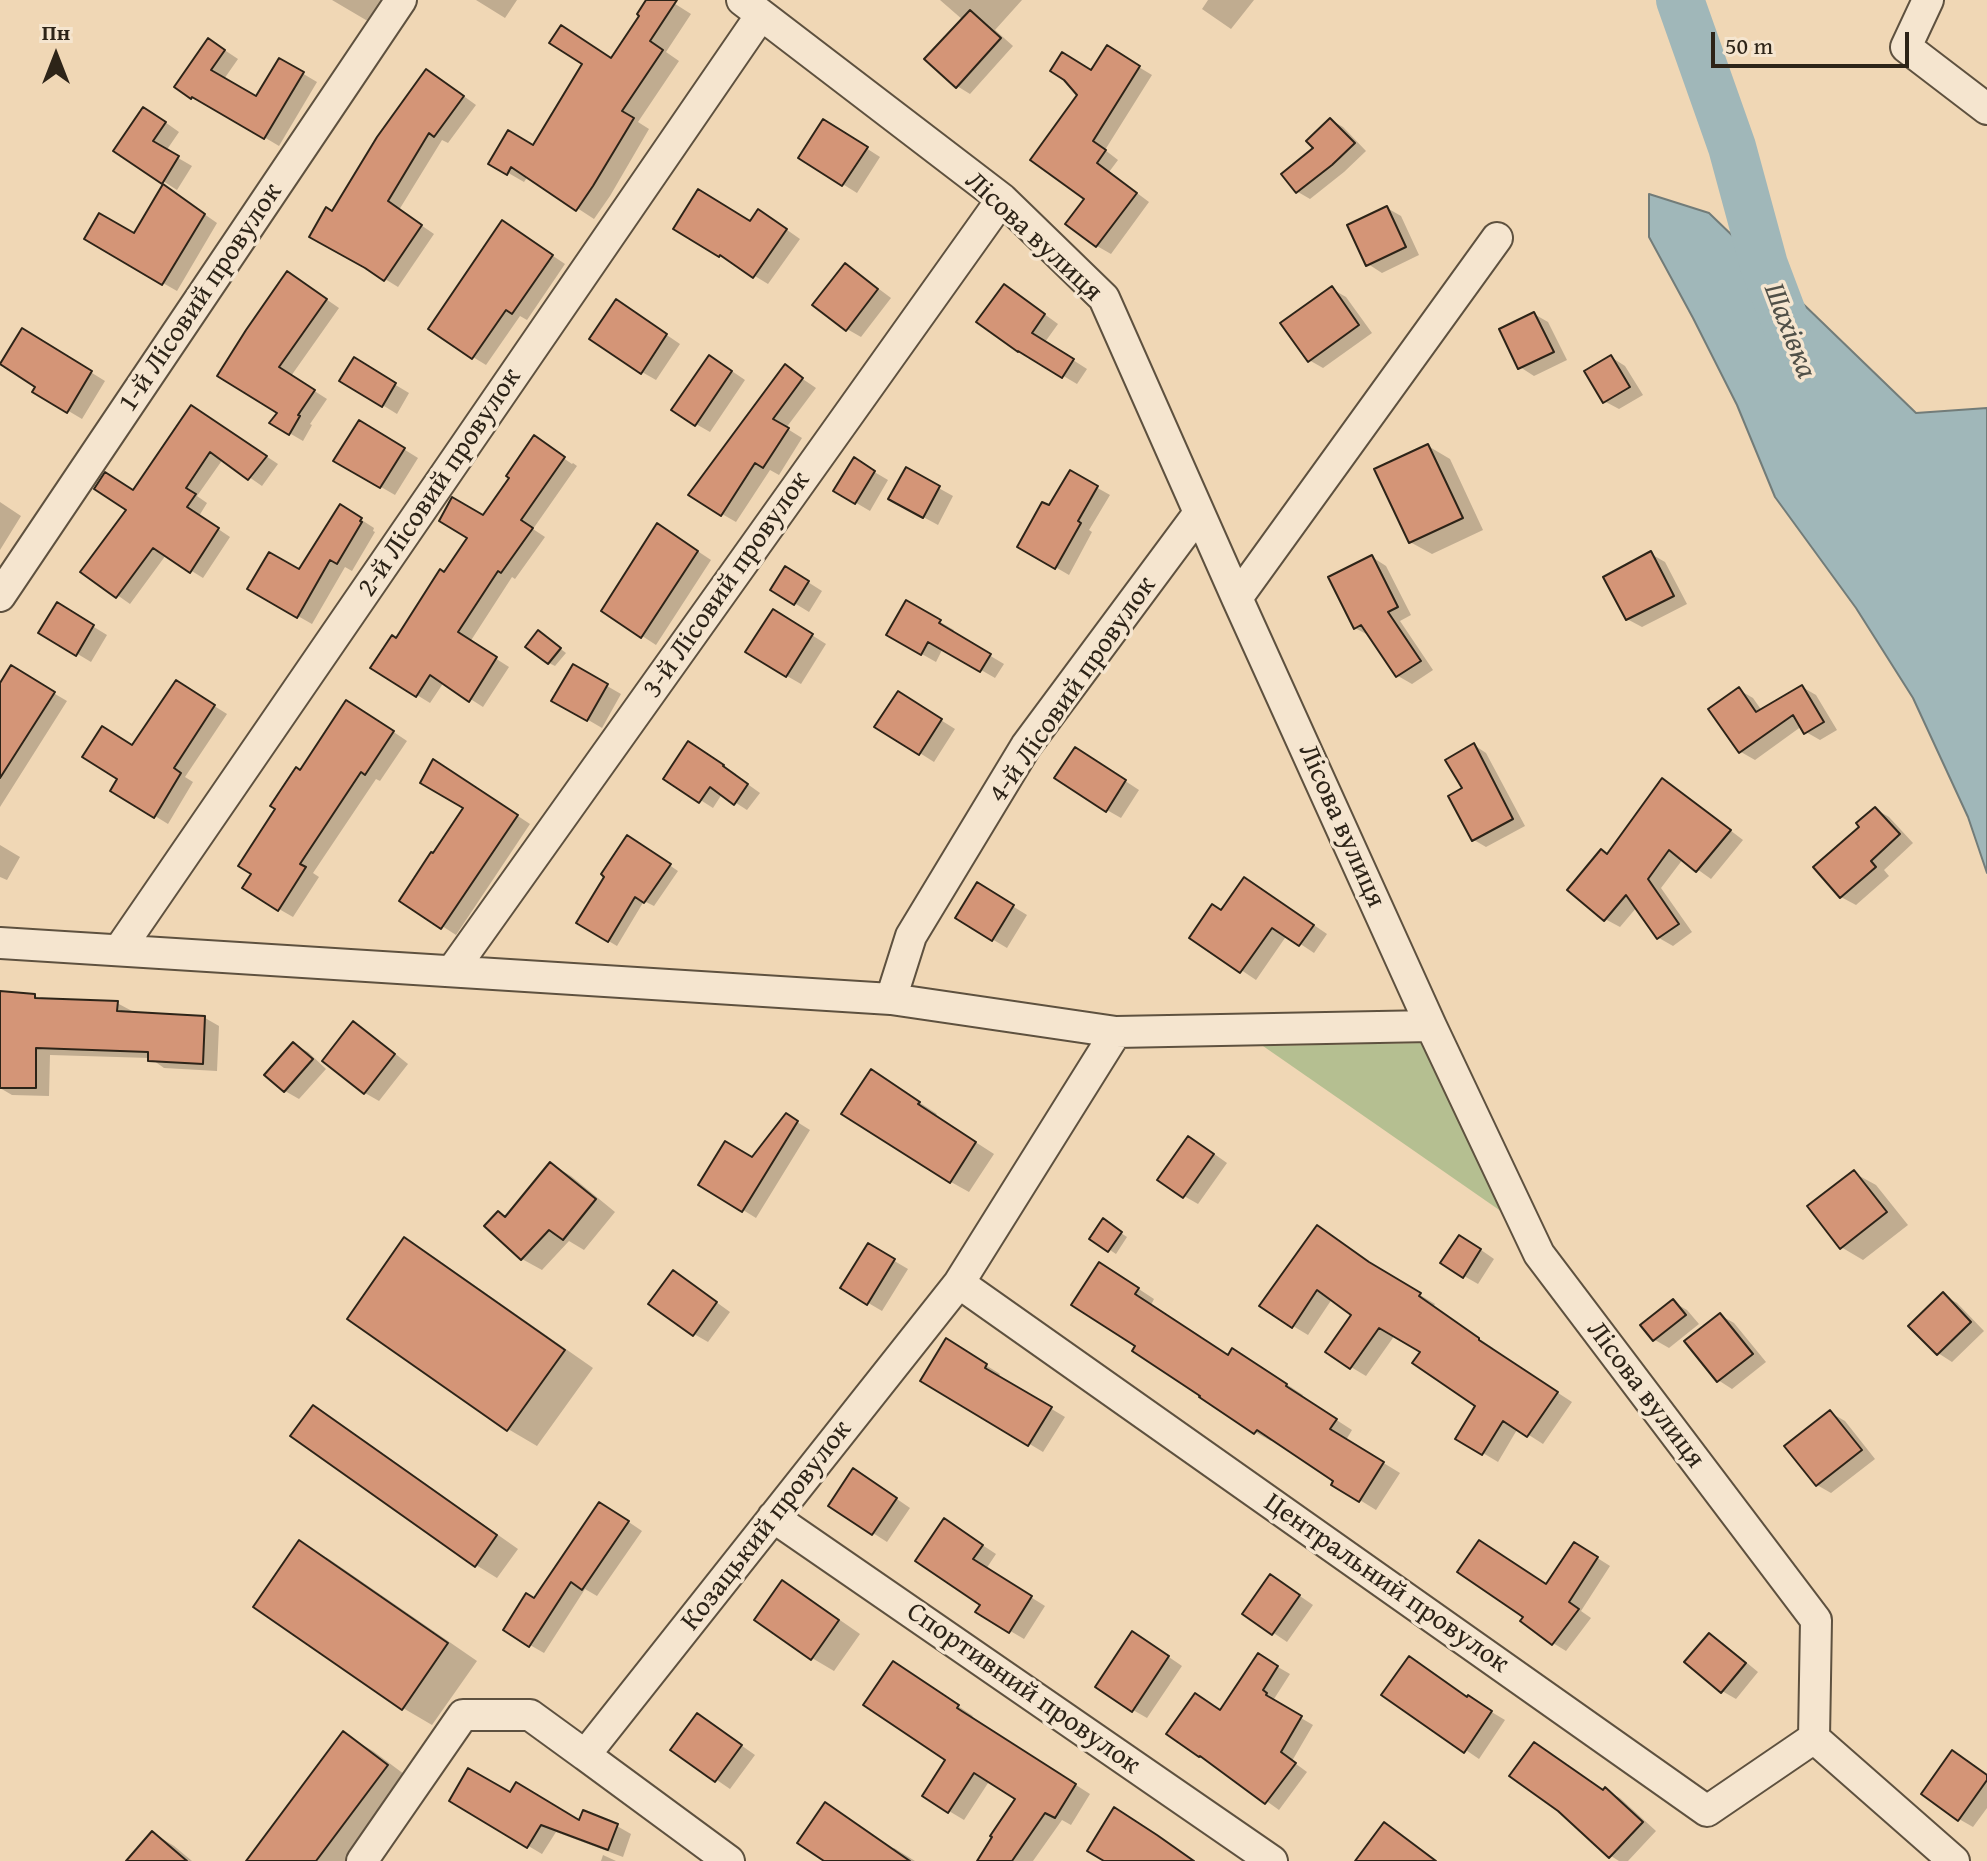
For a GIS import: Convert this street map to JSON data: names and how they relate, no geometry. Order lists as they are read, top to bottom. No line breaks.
{"streets":{"street":["Лісова вулиця","1-й Лісовий провулок","2-й Лісовий провулок","3-й Лісовий провулок","4-й Лісовий провулок","Козацький провулок","Центральний провулок","Спортивний провулок"]},"crossings":[["Лісова вулиця","2-й Лісовий провулок"],["Лісова вулиця","3-й Лісовий провулок"],["Лісова вулиця","4-й Лісовий провулок"],["Лісова вулиця","Центральний провулок"],["Козацький провулок","Центральний провулок"],["Козацький провулок","Спортивний провулок"]],"water":["Шахівка"],"scale_bar":"50 m","north":"top"}
